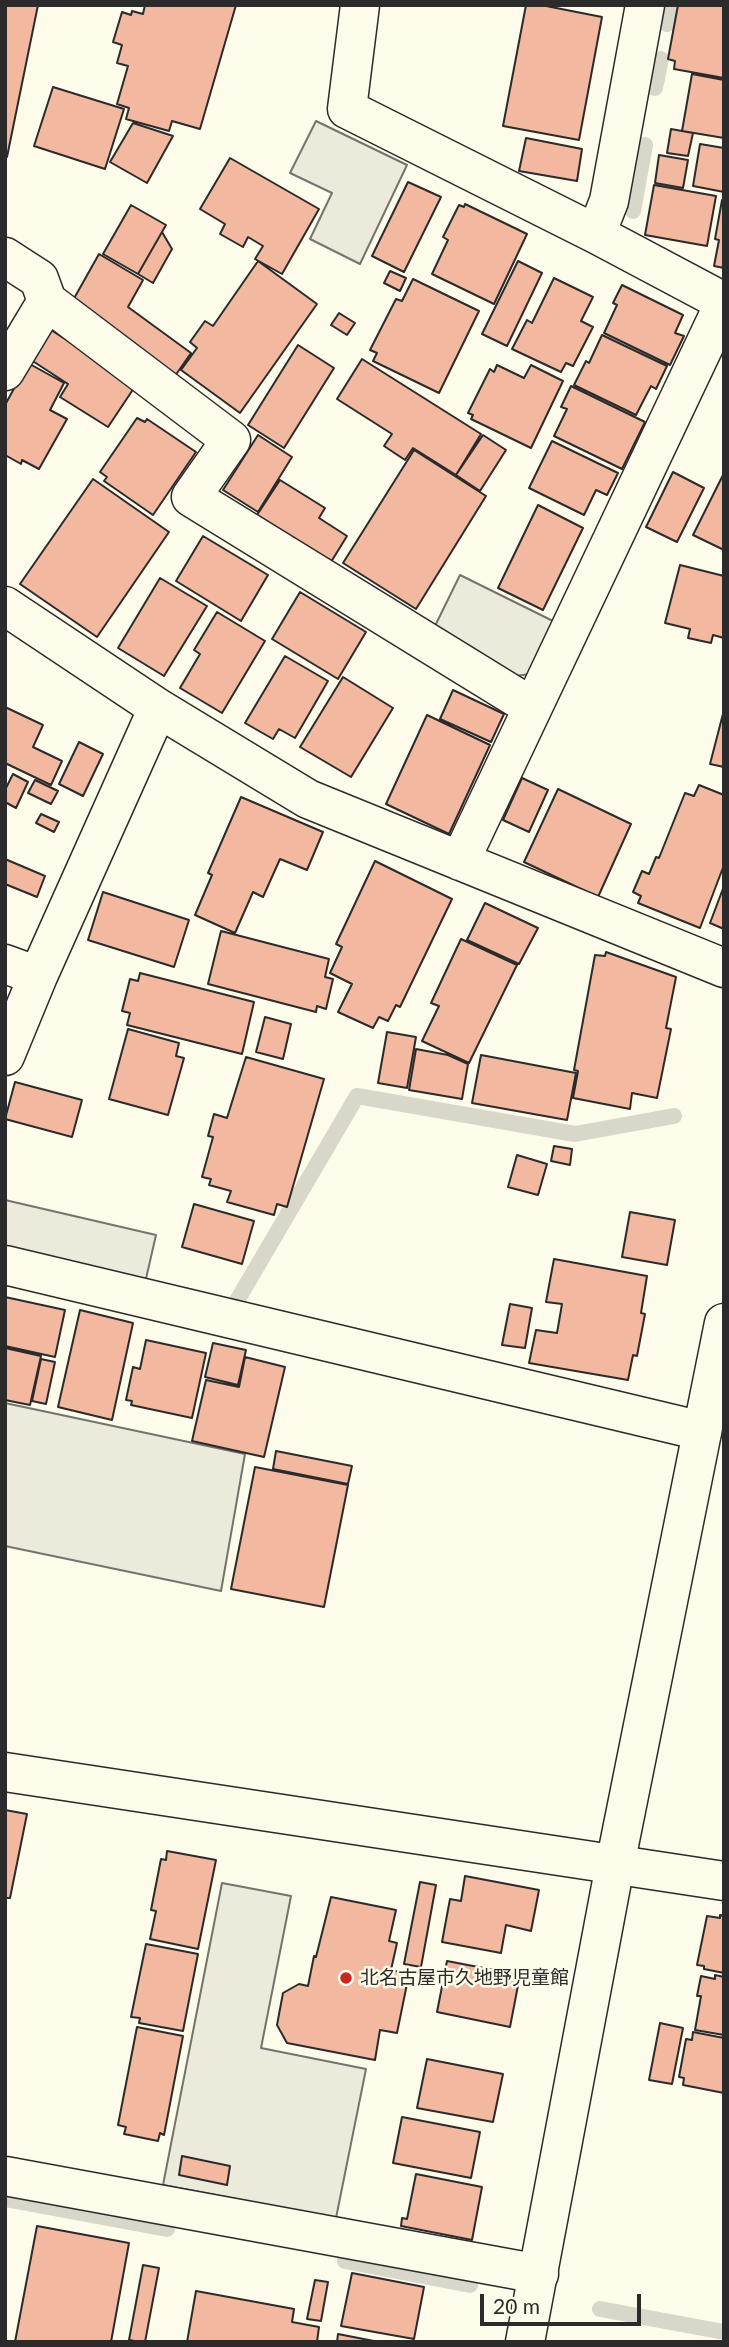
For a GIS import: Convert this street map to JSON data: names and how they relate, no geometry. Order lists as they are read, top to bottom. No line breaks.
{"places":["北名古屋市久地野児童館"],"scale_bar":"20 m"}
